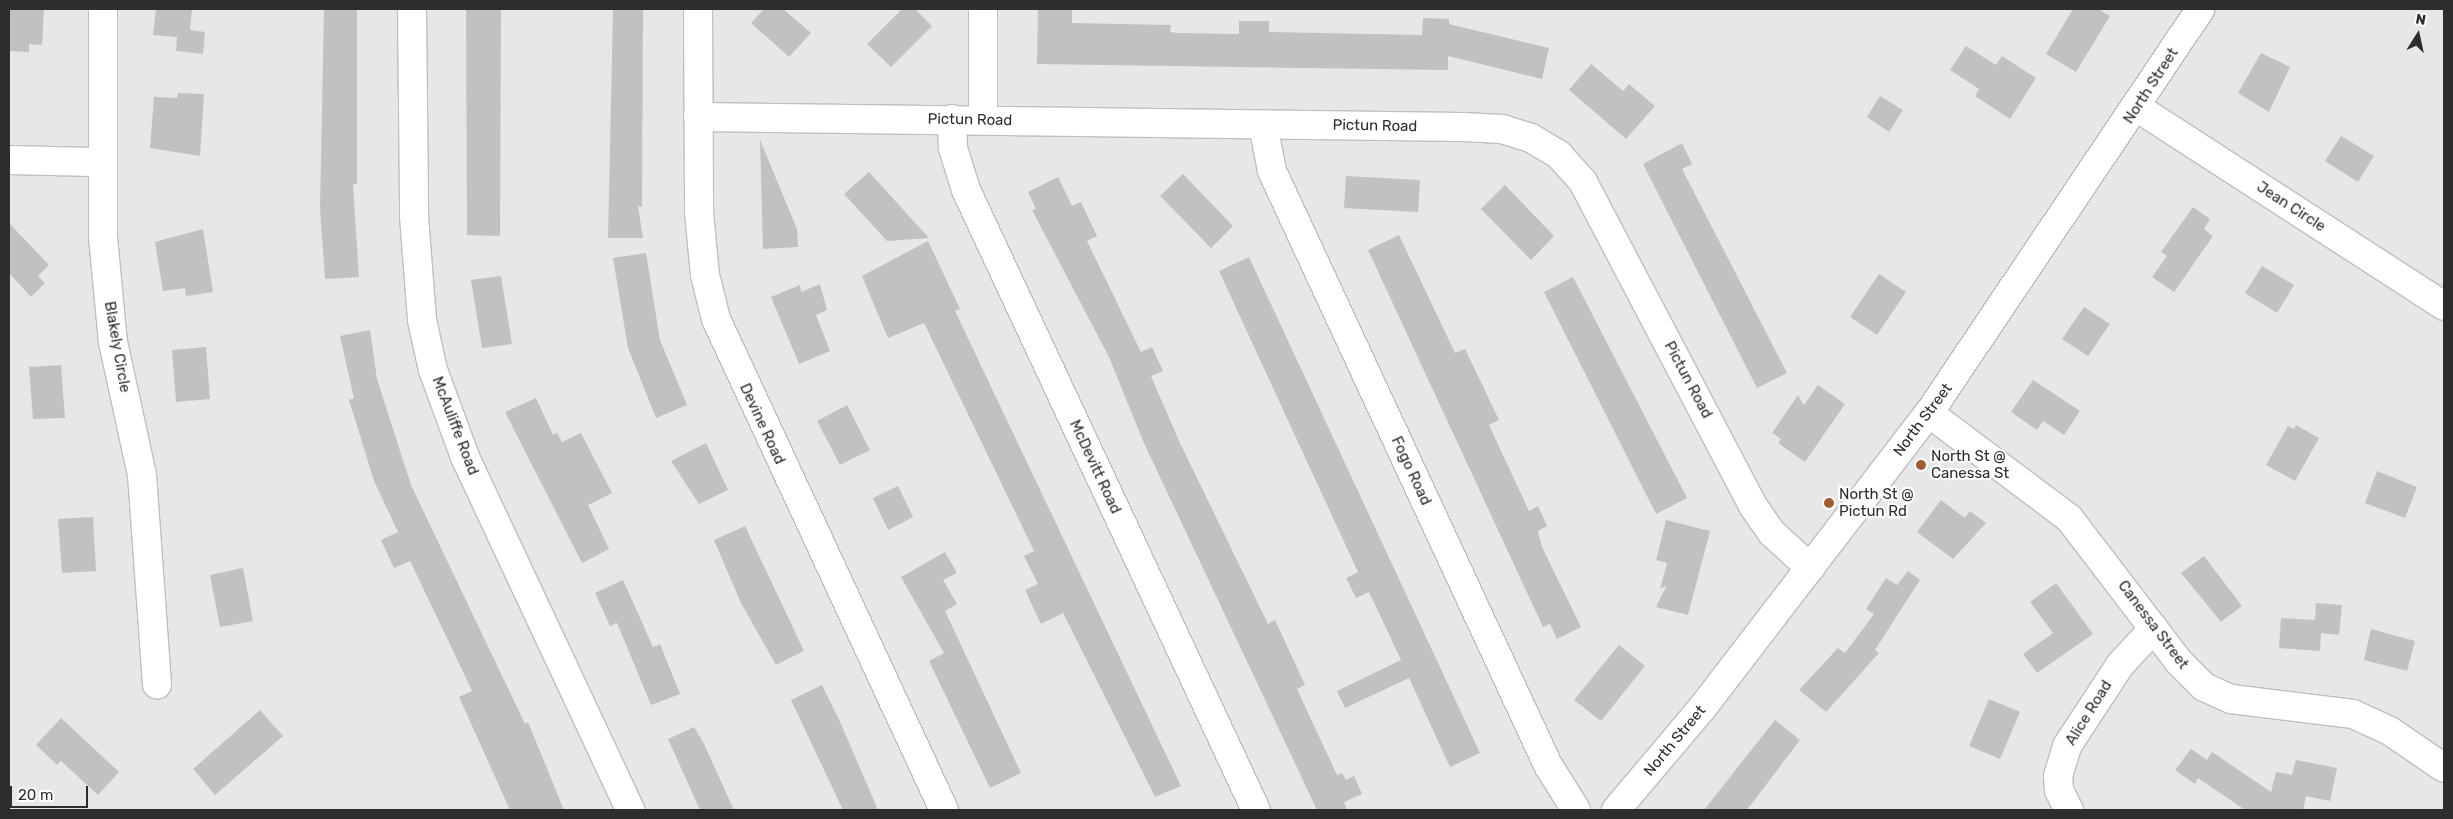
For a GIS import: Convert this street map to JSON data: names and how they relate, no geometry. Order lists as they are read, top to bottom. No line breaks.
{"streets":{"street":["North Street","Pictun Road","Jean Circle","Blakely Circle","Devine Road","McAuliffe Road","McDevitt Road","Fogo Road","Canessa Street","Alice Road"]},"crossings":[["North Street","Pictun Road"],["North Street","Jean Circle"],["North Street","Canessa Street"],["Pictun Road","Devine Road"],["Pictun Road","McDevitt Road"],["Pictun Road","Fogo Road"],["Canessa Street","Alice Road"]],"places":["North St @ Canessa St","North St @ Pictun Rd"],"scale_bar":"20 m","north":"top"}
